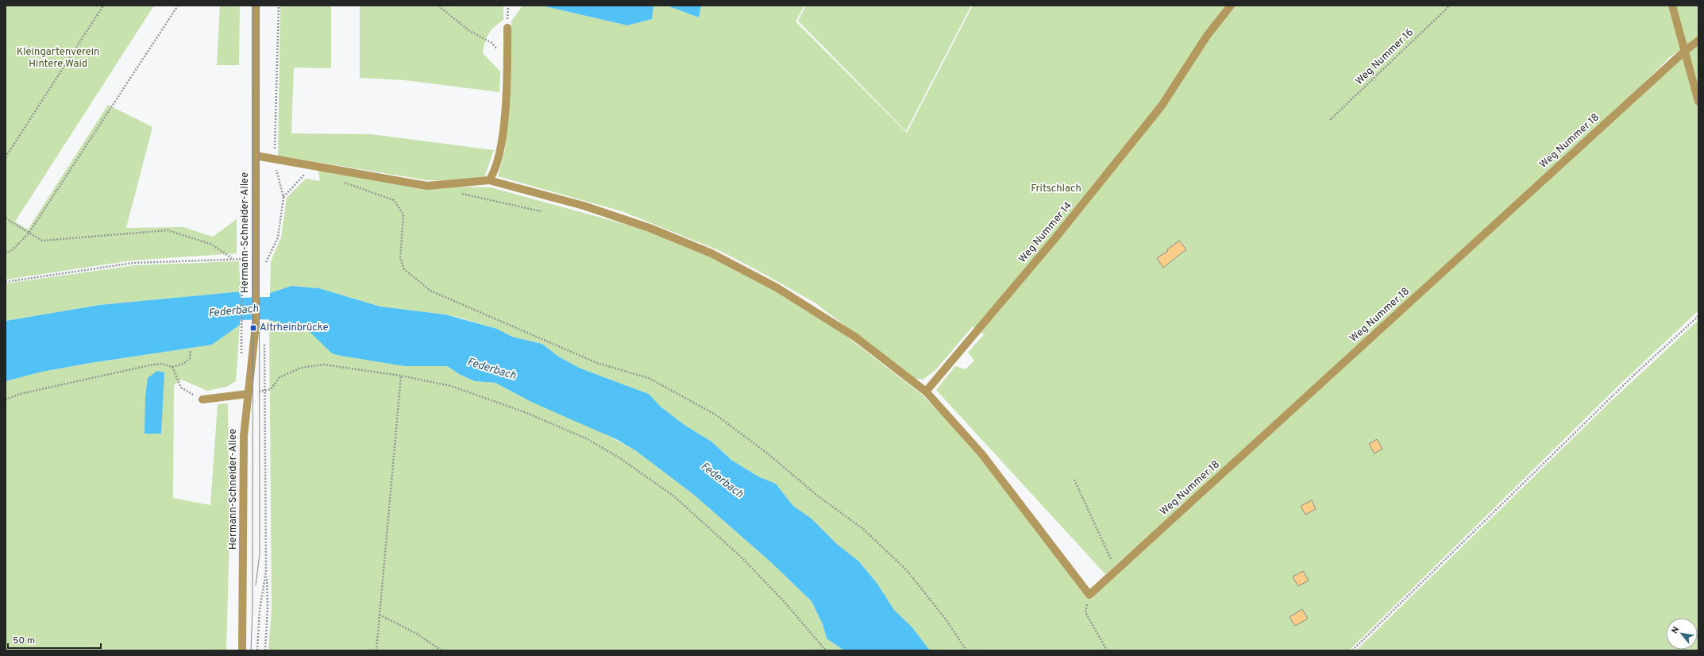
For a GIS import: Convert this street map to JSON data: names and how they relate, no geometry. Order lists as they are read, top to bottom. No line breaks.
{"streets":{"street":["Weg Nummer 18","Hermann-Schneider-Allee","Weg Nummer 14"],"path":["Weg Nummer 16"]},"water":["Federbach"],"parks":["Kleingartenverein Hintere Waid","Fritschlach"],"places":{"transit":["Altrheinbrücke"]},"scale_bar":"50 m","north":"top left"}
